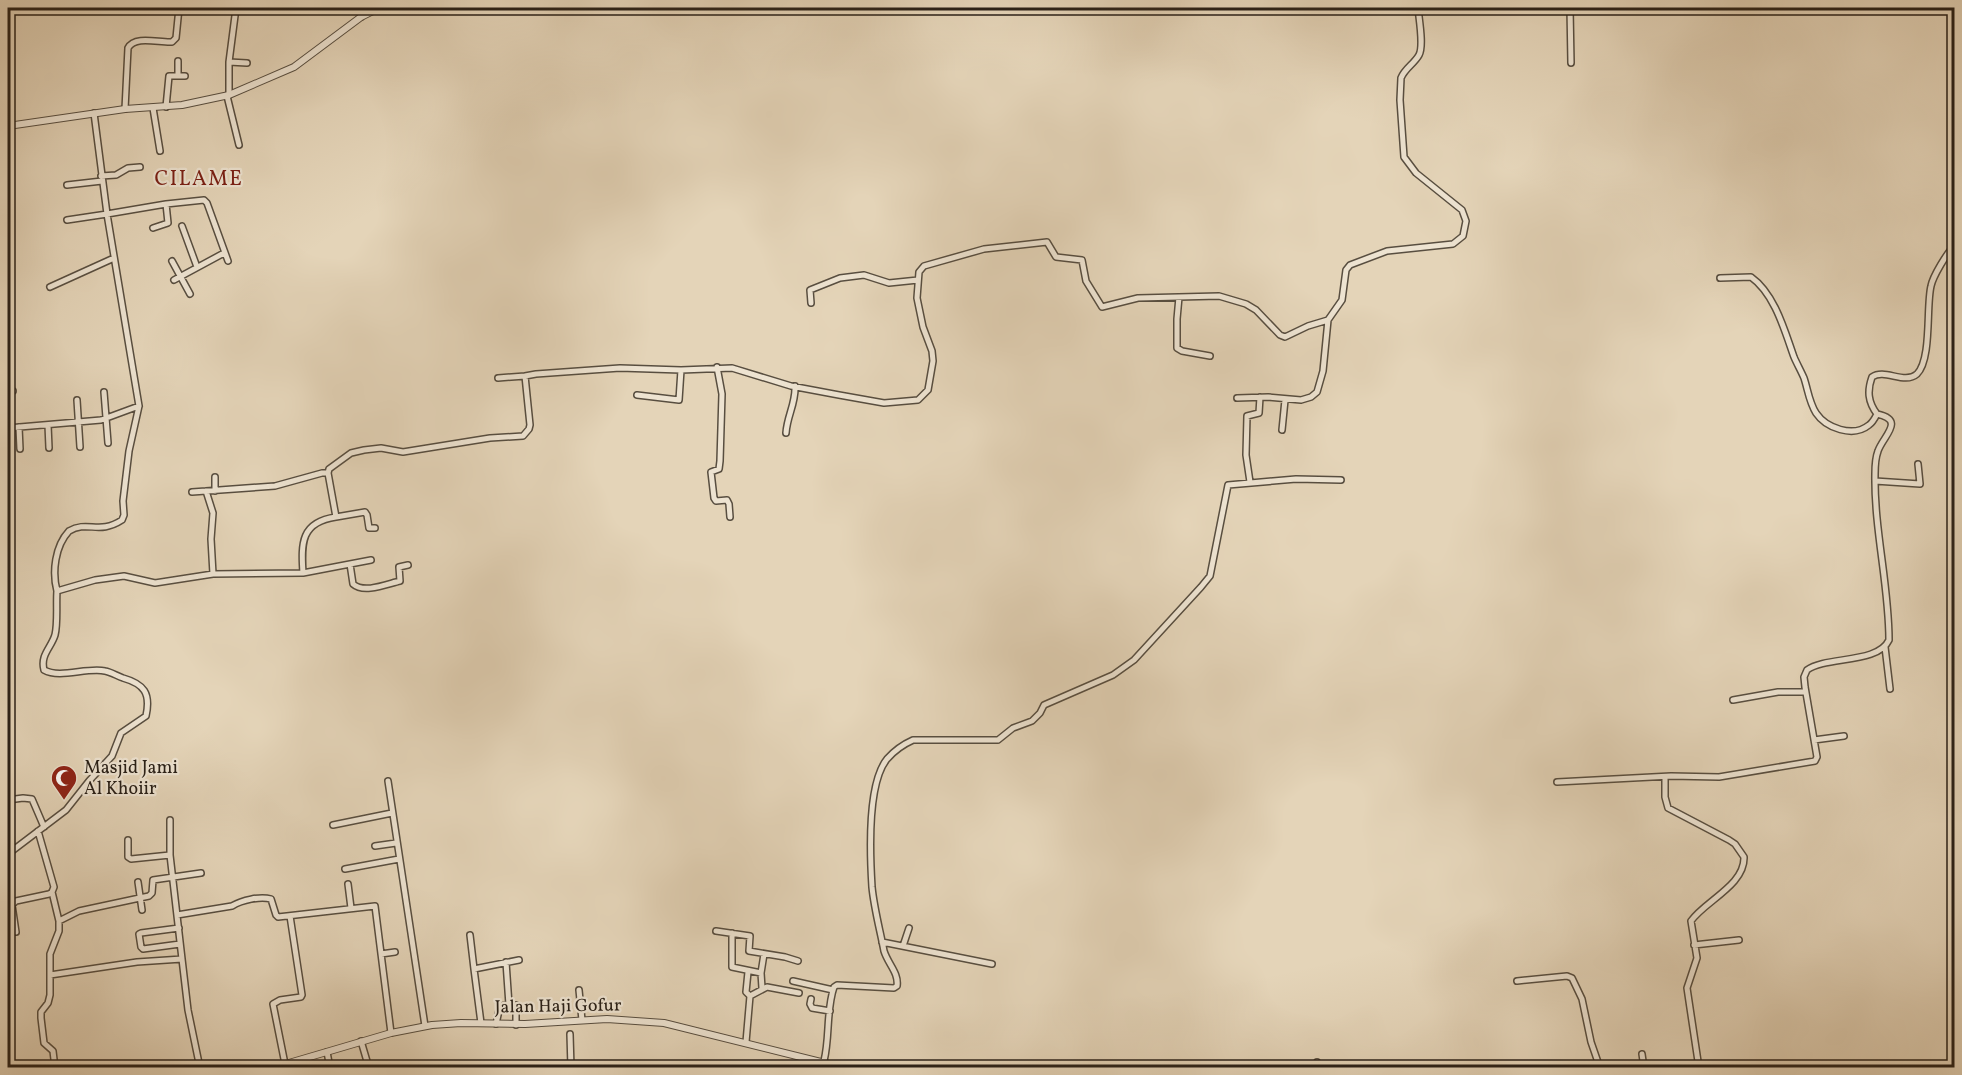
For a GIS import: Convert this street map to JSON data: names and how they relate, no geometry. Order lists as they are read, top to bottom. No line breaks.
{"streets":{"street":["Jalan Haji Gofur"]},"districts":["CILAME"],"places":{"mosque":["Masjid Jami Al Khoiir"]}}
